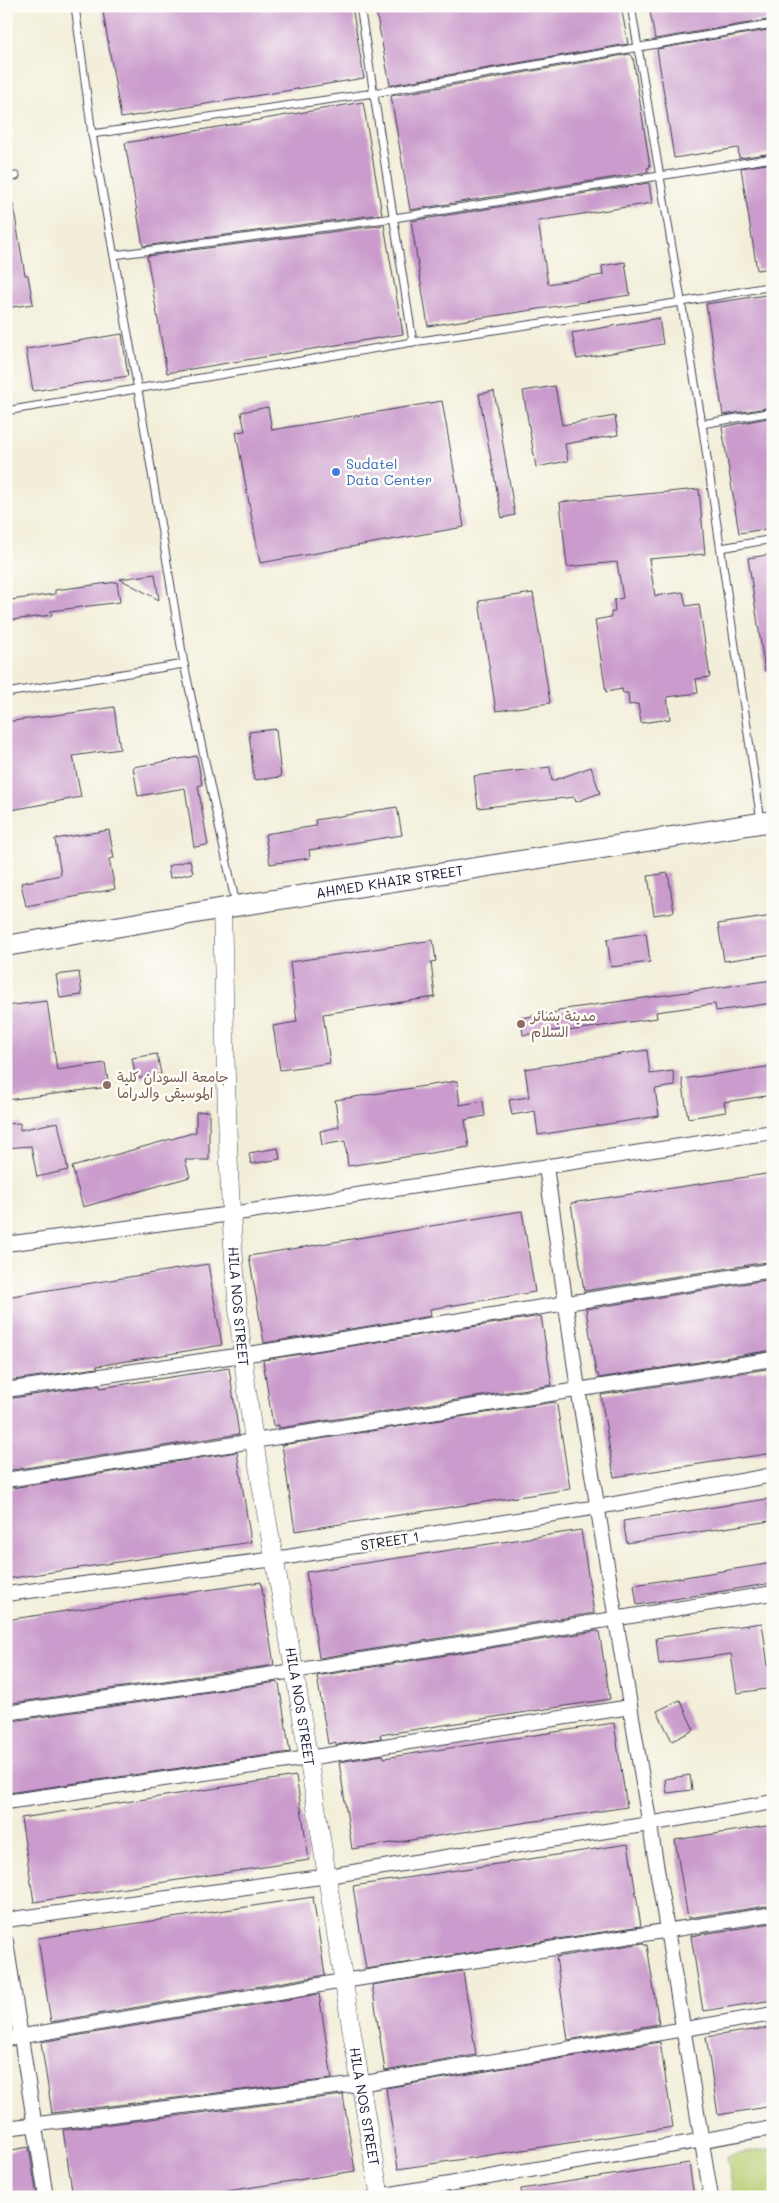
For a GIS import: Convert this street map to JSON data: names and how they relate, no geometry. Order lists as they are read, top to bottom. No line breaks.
{"streets":{"main road":["AHMED KHAIR STREET"],"street":["HILA NOS STREET","STREET 1"]},"crossings":[["AHMED KHAIR STREET","HILA NOS STREET"],["HILA NOS STREET","STREET 1"]],"places":["Sudatel Data Center","مدينة بشائر السلام","جامعة السودان كلية الموسيقى والدراما"]}
